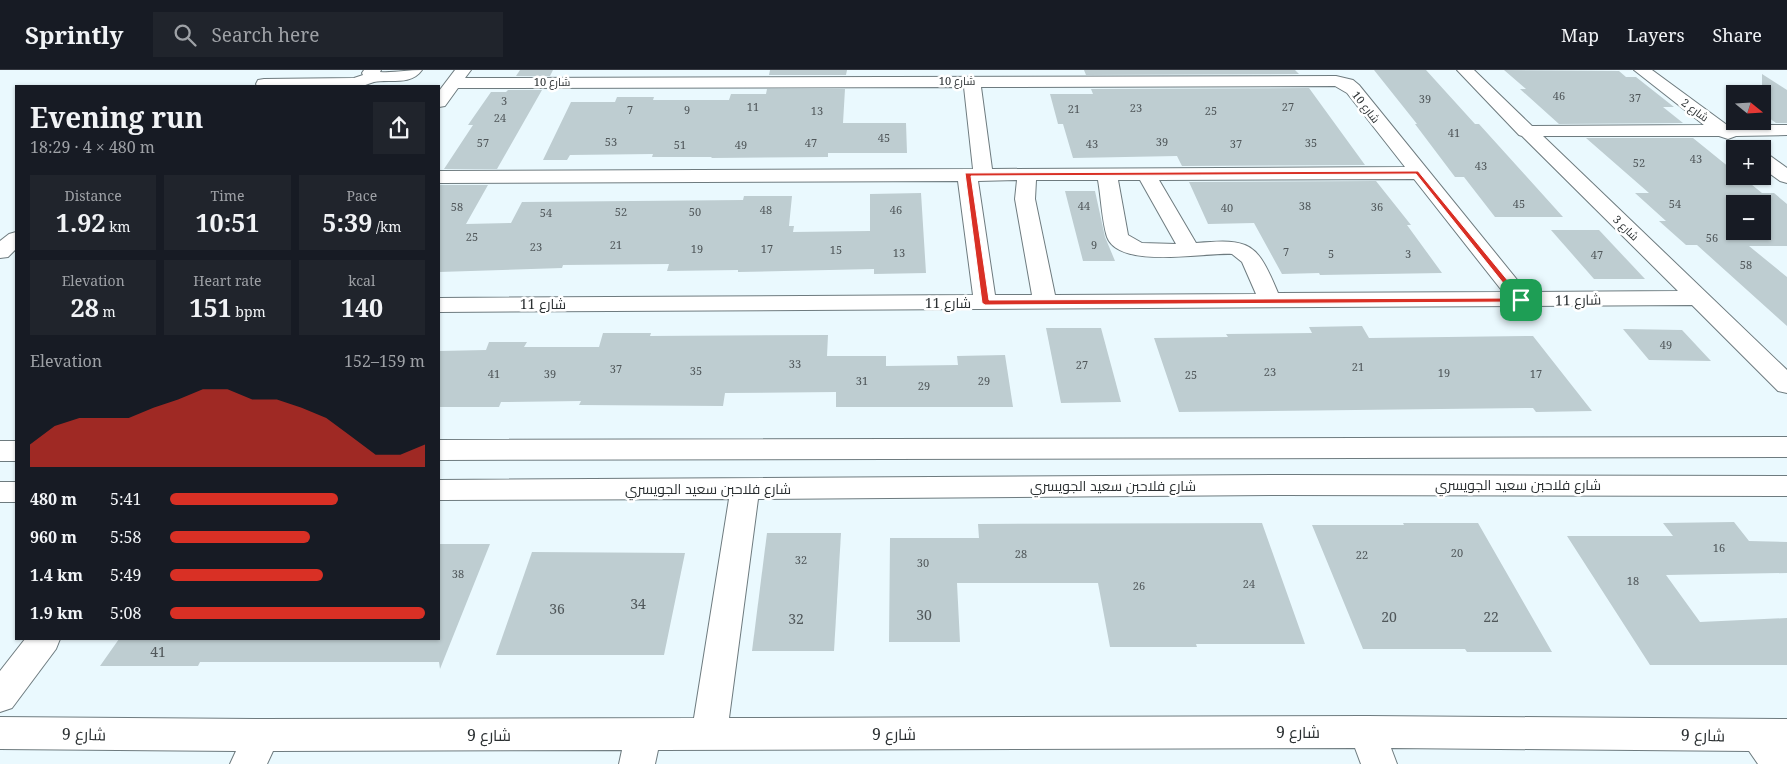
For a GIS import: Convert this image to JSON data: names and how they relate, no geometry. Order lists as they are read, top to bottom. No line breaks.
{"streets":{"street":["شارع 10","شارع 2","شارع 3","شارع 11","شارع فلاحبن سعيد الجويسري","شارع 9"]},"crossings":[["شارع 10","شارع 11"],["شارع 3","شارع 11"]],"house_numbers":["46","37","39","3","11","27","23","21","7","9","13","25","24","41","45","53","39","57","47","35","43","37","51","49","43","52","43","45","54","44","38","58","36","40","48","46","52","50","54","25","56","21","9","23","19","17","15","7","13","5","3","47","58","49","33","27","21","37","35","23","19","41","39","17","25","31","29","29","16","20","28","22","32","30","38","18","24","26","34","36","30","20","22","32","41"],"north":"right","page":{"header":"Sprintly","search":"Search here","nav":["Map","Layers","Share"],"map_buttons":["+","−"],"heading":["Evening run","18:29 · 4 × 480 m"],"stats":[["Distance","1.92 km"],["Time","10:51"],["Pace","5:39 /km"],["Elevation","28 m"],["Heart rate","151 bpm"],["kcal","140"]],"chart":["Elevation","152–159 m"],"list":[{"name":"480 m","note":"5:41"},{"name":"960 m","note":"5:58"},{"name":"1.4 km","note":"5:49"},{"name":"1.9 km","note":"5:08"}]}}
